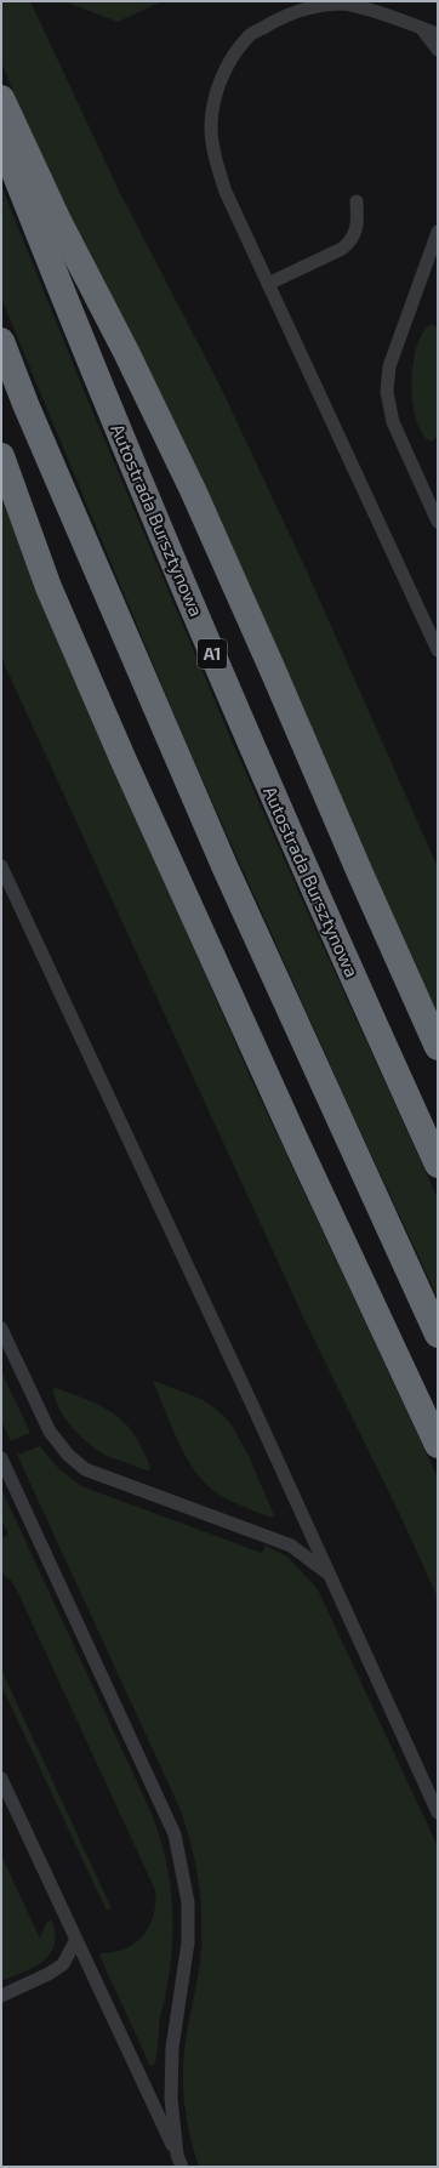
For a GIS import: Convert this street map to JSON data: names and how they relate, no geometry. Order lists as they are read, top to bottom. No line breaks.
{"streets":{"highway":["Autostrada Bursztynowa","A1"]}}
